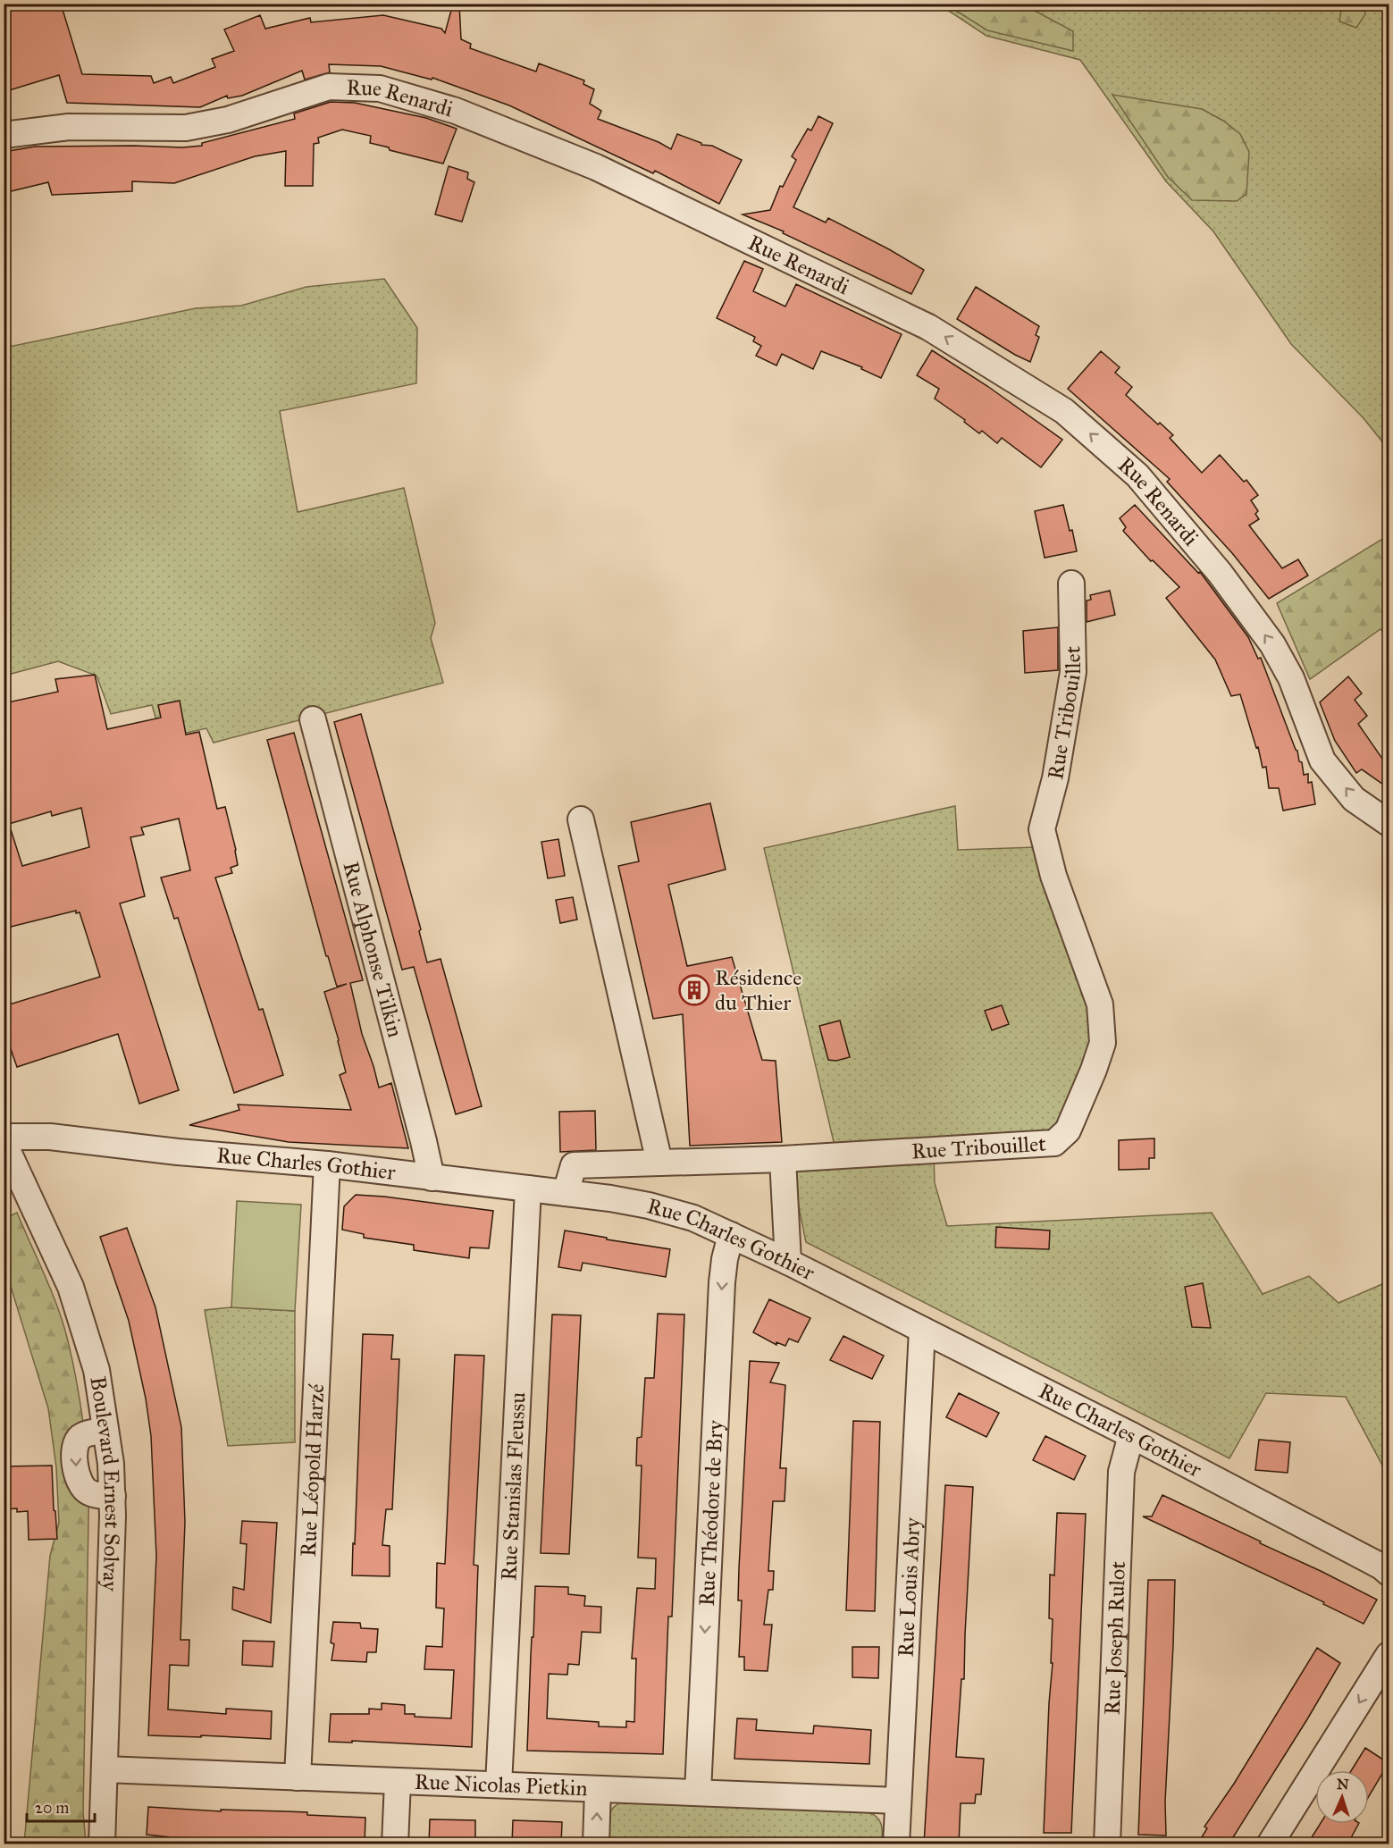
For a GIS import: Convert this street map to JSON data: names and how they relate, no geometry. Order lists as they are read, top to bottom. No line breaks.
{"streets":{"street":["Rue Renardi","Rue Tribouillet","Rue Alphonse Tilkin","Rue Charles Gothier","Rue Léopold Harzé","Boulevard Ernest Solvay","Rue Stanislas Fleussu","Rue Théodore de Bry","Rue Louis Abry","Rue Joseph Rulot","Rue Nicolas Pietkin"]},"crossings":[["Rue Tribouillet","Rue Charles Gothier"],["Rue Alphonse Tilkin","Rue Charles Gothier"],["Rue Charles Gothier","Rue Léopold Harzé"],["Rue Charles Gothier","Rue Stanislas Fleussu"],["Rue Charles Gothier","Rue Théodore de Bry"],["Rue Charles Gothier","Rue Louis Abry"],["Rue Charles Gothier","Rue Joseph Rulot"],["Rue Léopold Harzé","Rue Nicolas Pietkin"],["Boulevard Ernest Solvay","Rue Nicolas Pietkin"],["Rue Stanislas Fleussu","Rue Nicolas Pietkin"],["Rue Théodore de Bry","Rue Nicolas Pietkin"],["Rue Louis Abry","Rue Nicolas Pietkin"]],"one_way":["Rue Renardi","Rue Théodore de Bry"],"places":{"building":["Résidence du Thier"]},"scale_bar":"20 m","north":"top"}
